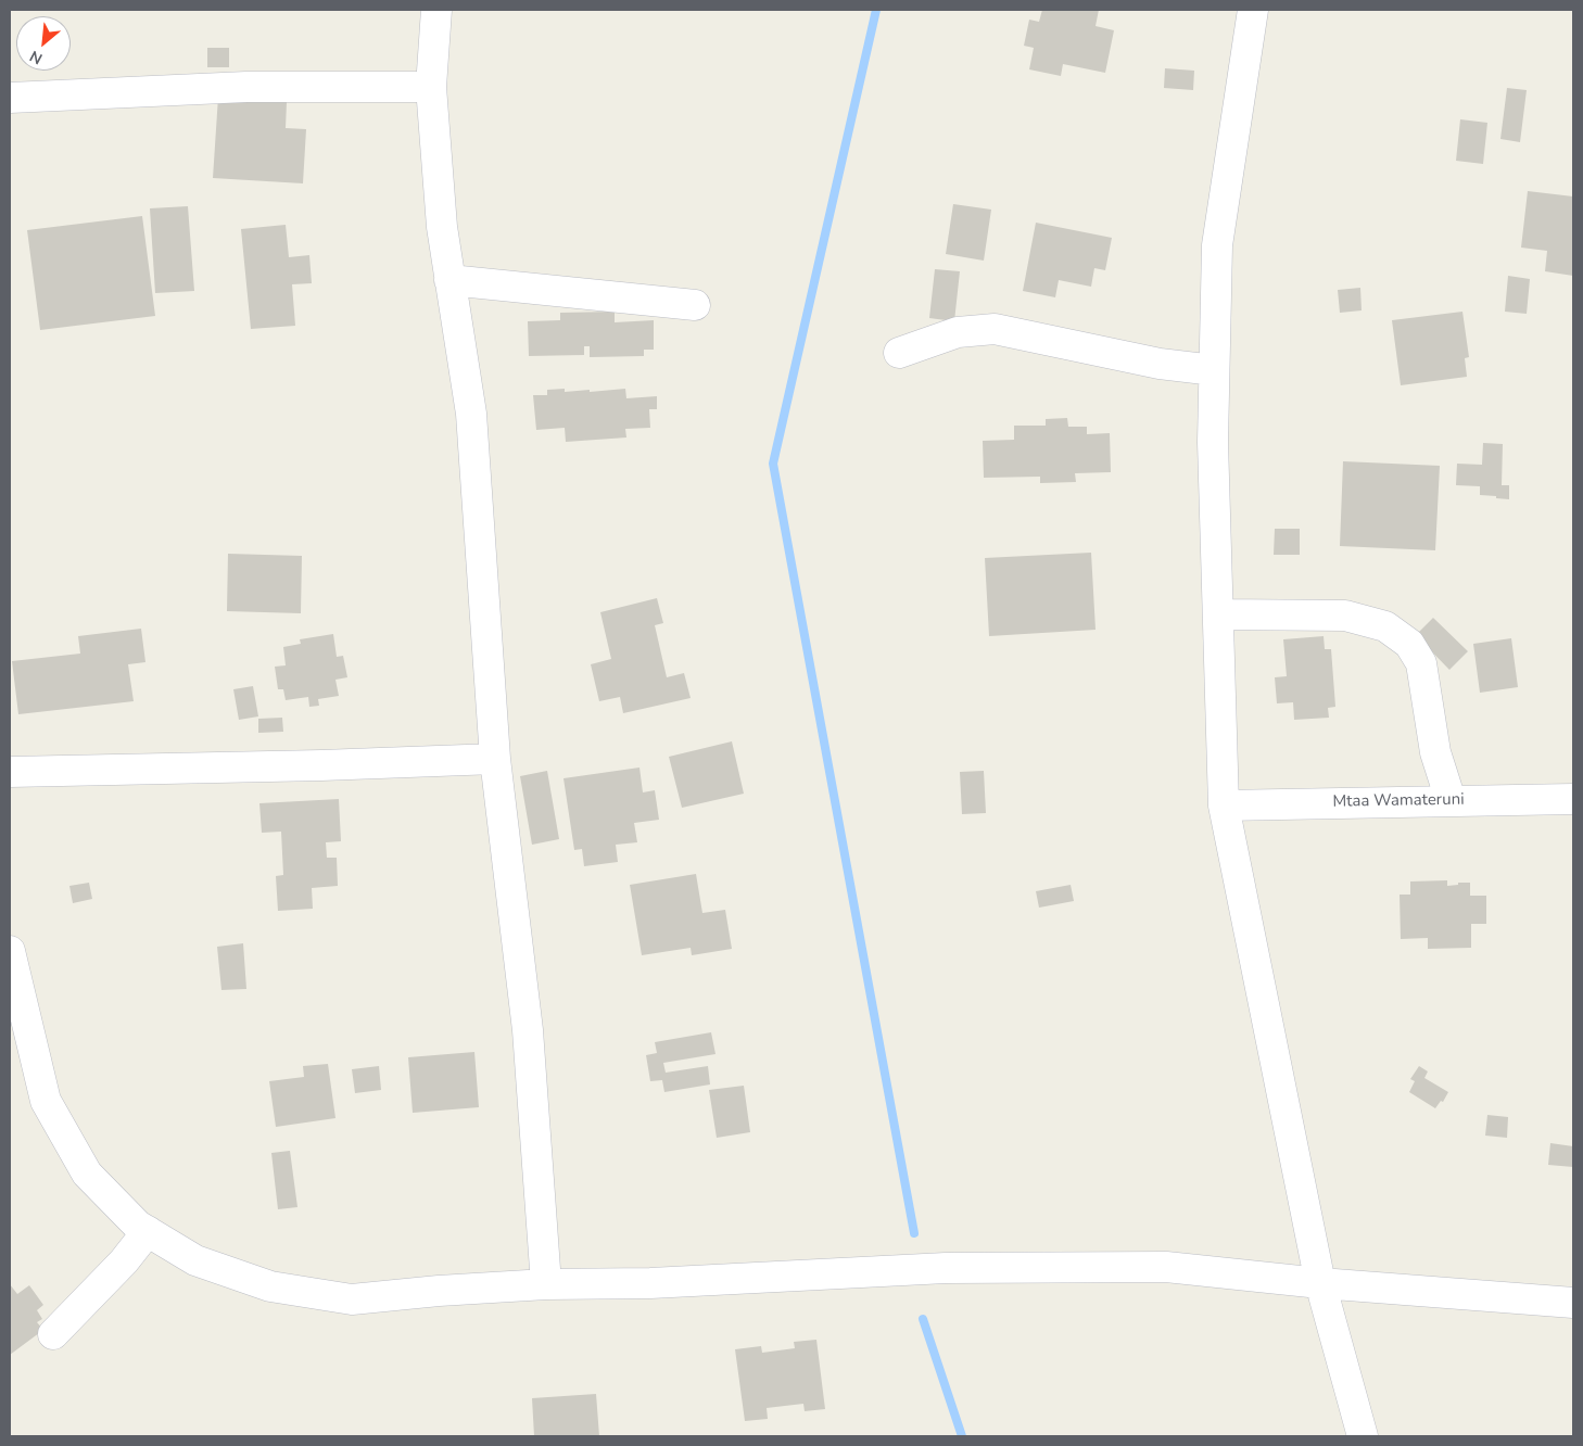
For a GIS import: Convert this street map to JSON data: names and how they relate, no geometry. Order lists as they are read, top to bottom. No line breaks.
{"streets":{"street":["Mtaa Wamateruni"]},"north":"bottom left"}
